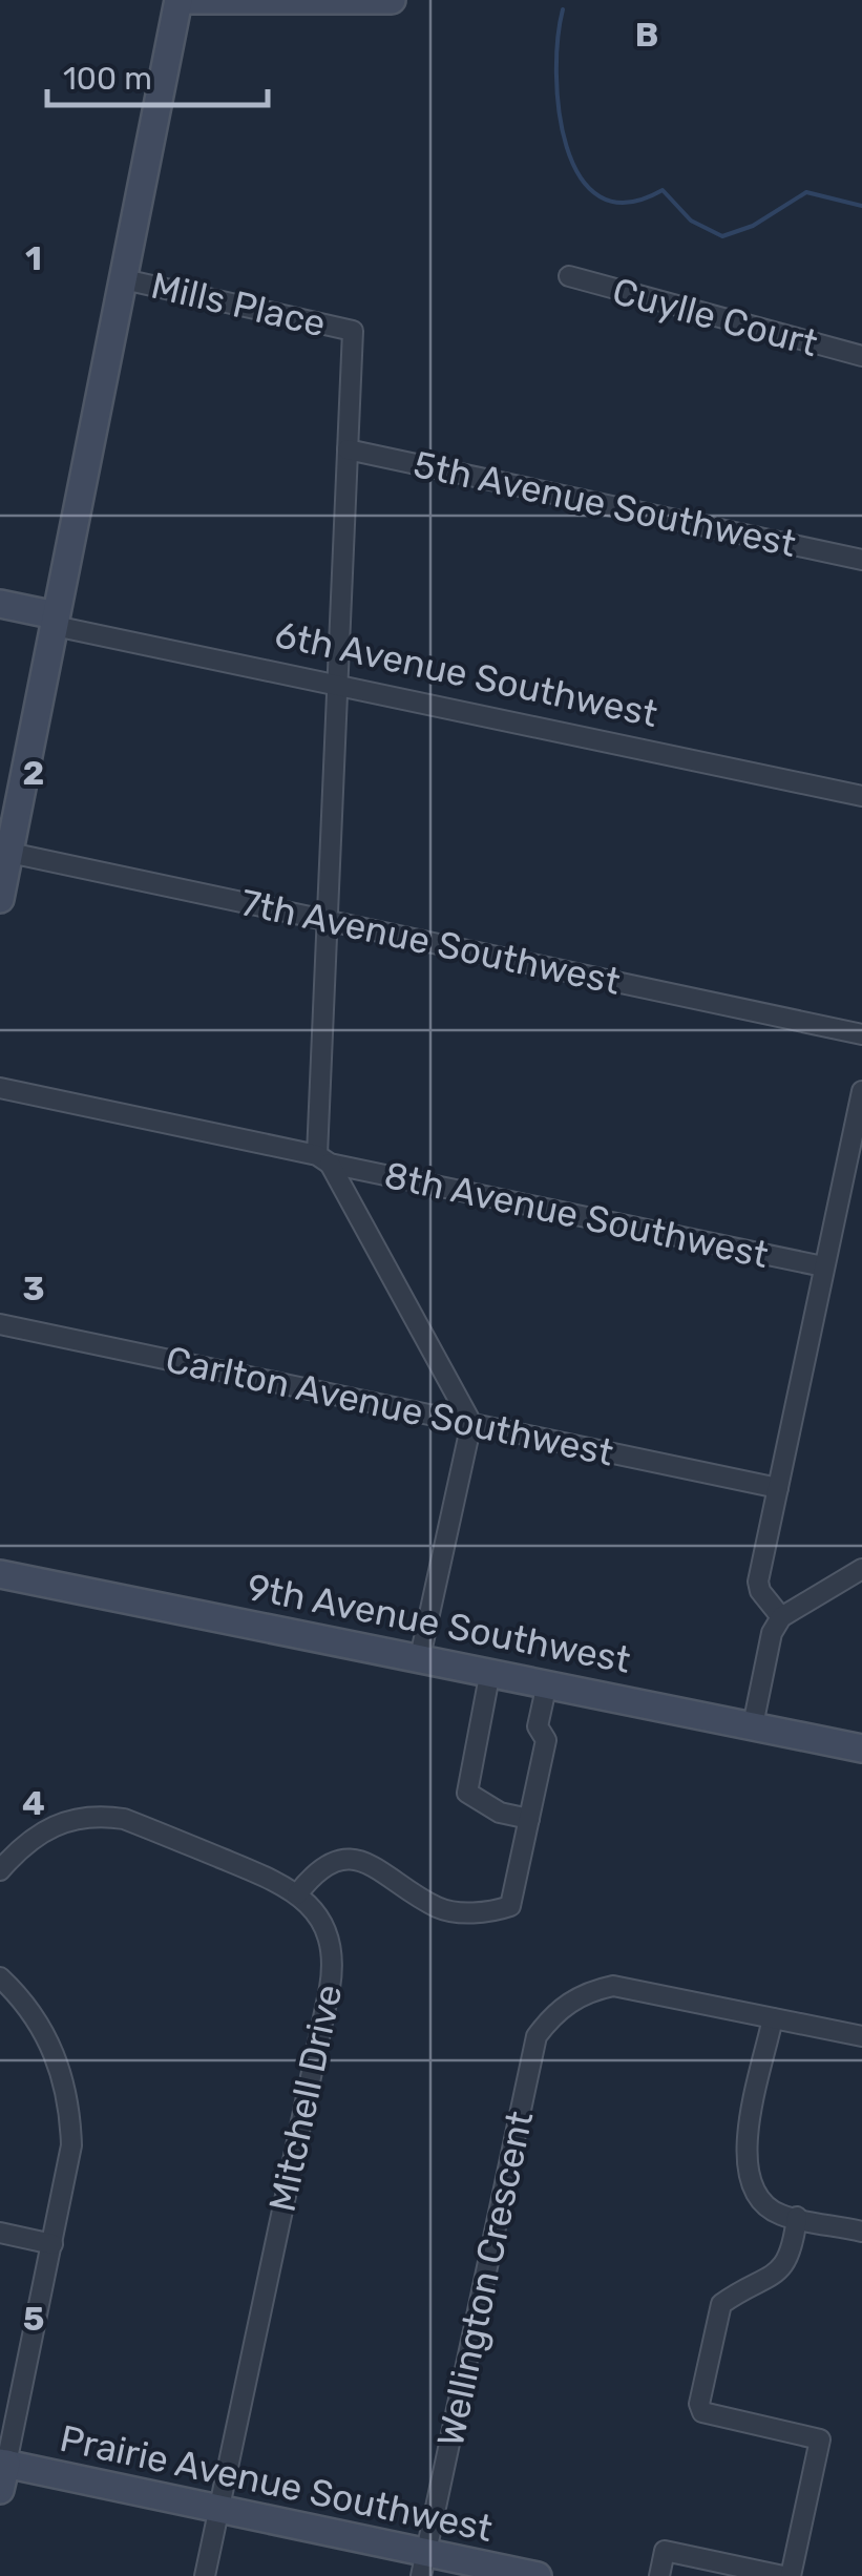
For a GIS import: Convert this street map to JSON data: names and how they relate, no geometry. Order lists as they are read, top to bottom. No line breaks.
{"streets":{"street":["Mills Place","Cuylle Court","5th Avenue Southwest","6th Avenue Southwest","7th Avenue Southwest","8th Avenue Southwest","Carlton Avenue Southwest","9th Avenue Southwest","Mitchell Drive","Wellington Crescent","Prairie Avenue Southwest"]},"crossings":[["Mills Place","5th Avenue Southwest"],["Mitchell Drive","Prairie Avenue Southwest"],["Wellington Crescent","Prairie Avenue Southwest"]],"scale_bar":"100 m","grid":{"columns":["B"],"rows":["1","2","3","4","5"]}}
